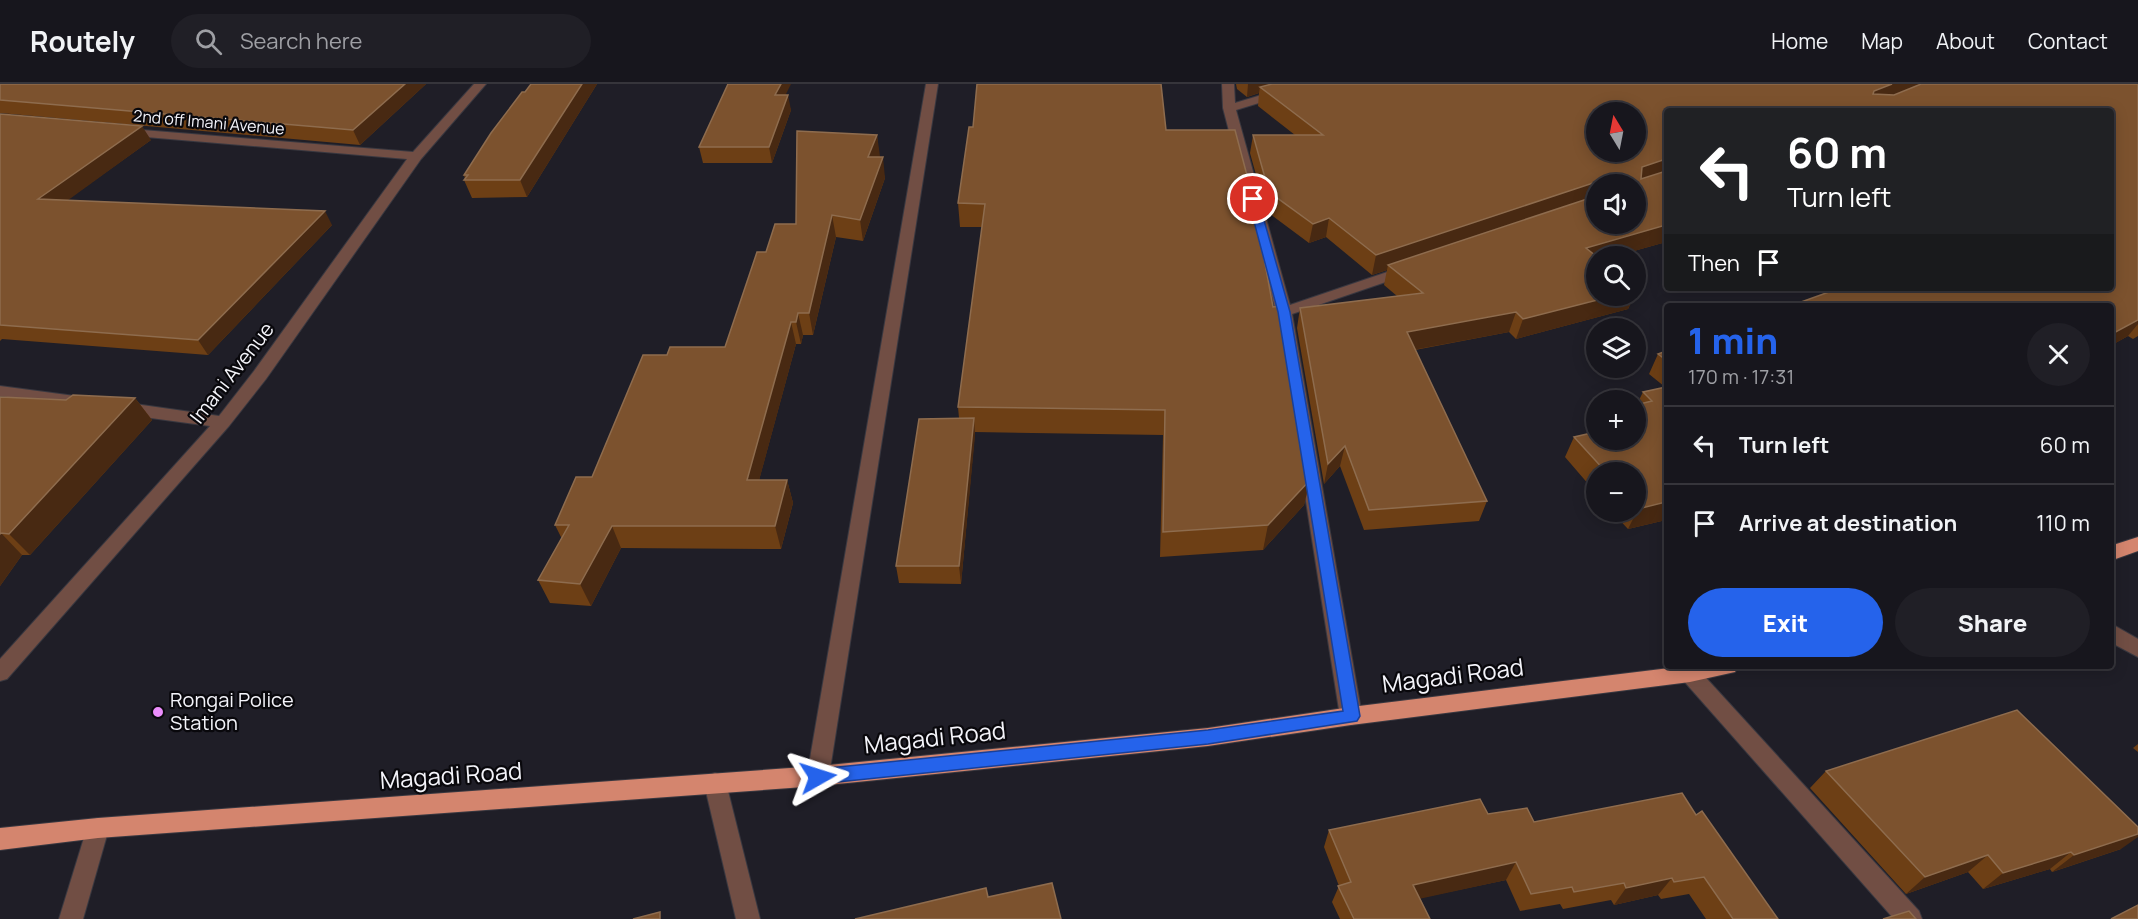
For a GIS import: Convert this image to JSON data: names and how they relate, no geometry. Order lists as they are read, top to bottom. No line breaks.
{"streets":{"highway":["Magadi Road"],"street":["2nd off Imani Avenue","Imani Avenue"]},"crossings":[["2nd off Imani Avenue","Imani Avenue"]],"places":["Rongai Police Station"],"north":"top","page":{"header":"Routely","search":"Search here","nav":["Home","Map","About","Contact"],"map_buttons":["+","−"],"turn":["60 m","Turn left"],"then":"Then","heading":["1 min","170 m · 17:31"],"list":[{"name":"Turn left","value":"60 m"},{"name":"Arrive at destination","value":"110 m"}],"buttons":["Exit","Share"]}}
